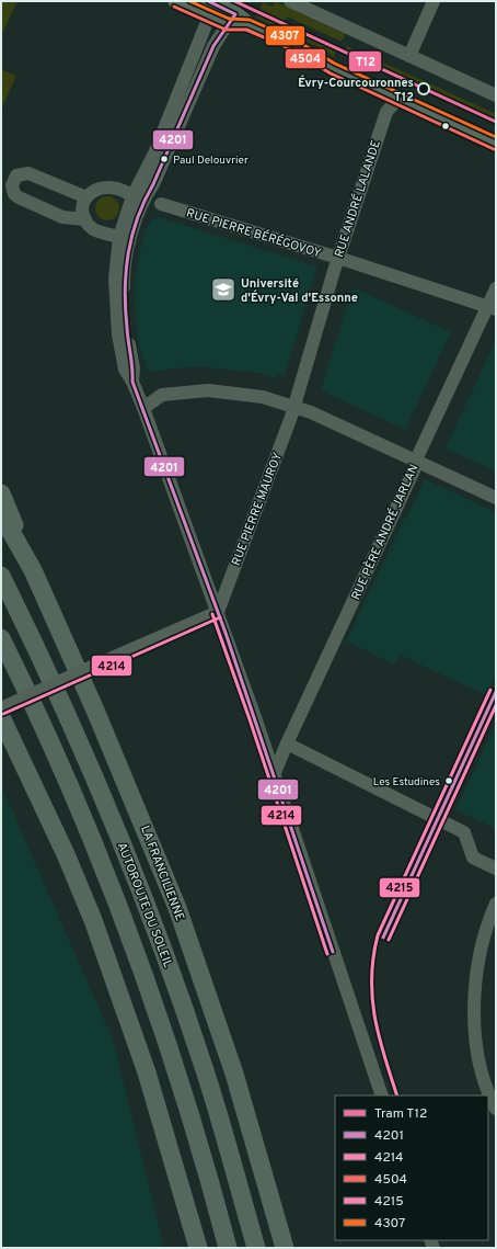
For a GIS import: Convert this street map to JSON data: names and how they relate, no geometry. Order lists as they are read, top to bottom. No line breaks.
{"streets":{"highway":["LA FRANCILIENNE","AUTOROUTE DU SOLEIL"],"street":["RUE ANDRÉ LALANDE","RUE PIERRE BÉRÉGOVOY","RUE PIERRE MAUROY","RUE PÈRE ANDRÉ JARLAN"]},"crossings":[["RUE ANDRÉ LALANDE","RUE PIERRE BÉRÉGOVOY"],["RUE ANDRÉ LALANDE","RUE PIERRE MAUROY"],["RUE PIERRE BÉRÉGOVOY","RUE PÈRE ANDRÉ JARLAN"]],"places":{"other":["Évry-Courcouronnes T12","Paul Delouvrier","Les Estudines"],"school or university":["Université d'Évry-Val d'Essonne"]},"lines":["tram line T12","transit line 4201","transit line 4307","transit line 4504","transit line 4214","transit line 4215"],"legend":["Tram T12","4201","4214","4504","4215","4307"]}
